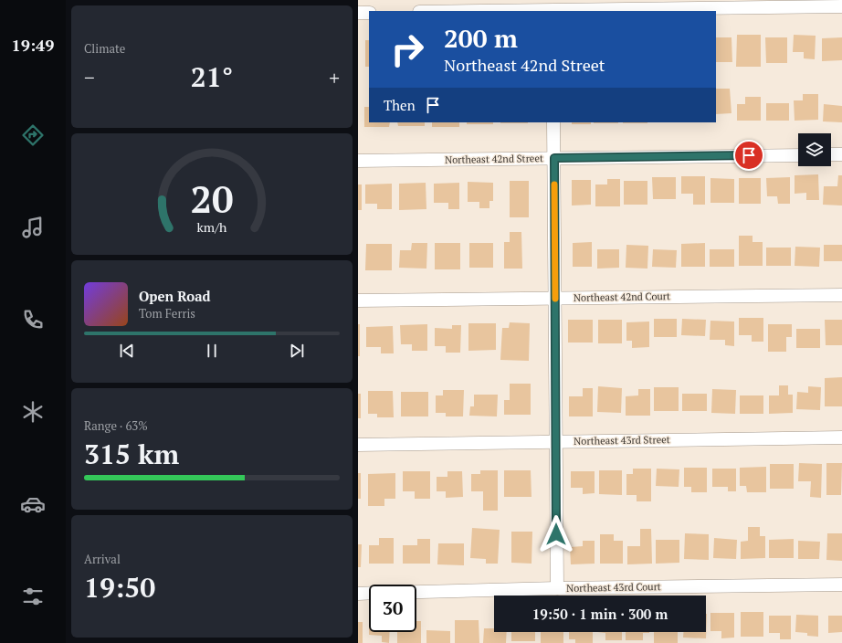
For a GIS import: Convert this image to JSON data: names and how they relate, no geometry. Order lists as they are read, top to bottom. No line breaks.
{"streets":{"street":["Northeast 42nd Street","Northeast 42nd Court","Northeast 43rd Street","Northeast 43rd Court"]},"page":{"tabs":"19:49","tile":["Climate",["Range · 63%","315 km"],["Arrival","19:50"]],"turn":["200 m","Northeast 42nd Street"],"heat":["−","21°","+"],"then":"Then","song":["Open Road","Tom Ferris"],"limit":"30","trip":"19:50 · 1 min · 300 m","gauge":["20","km/h"]}}
